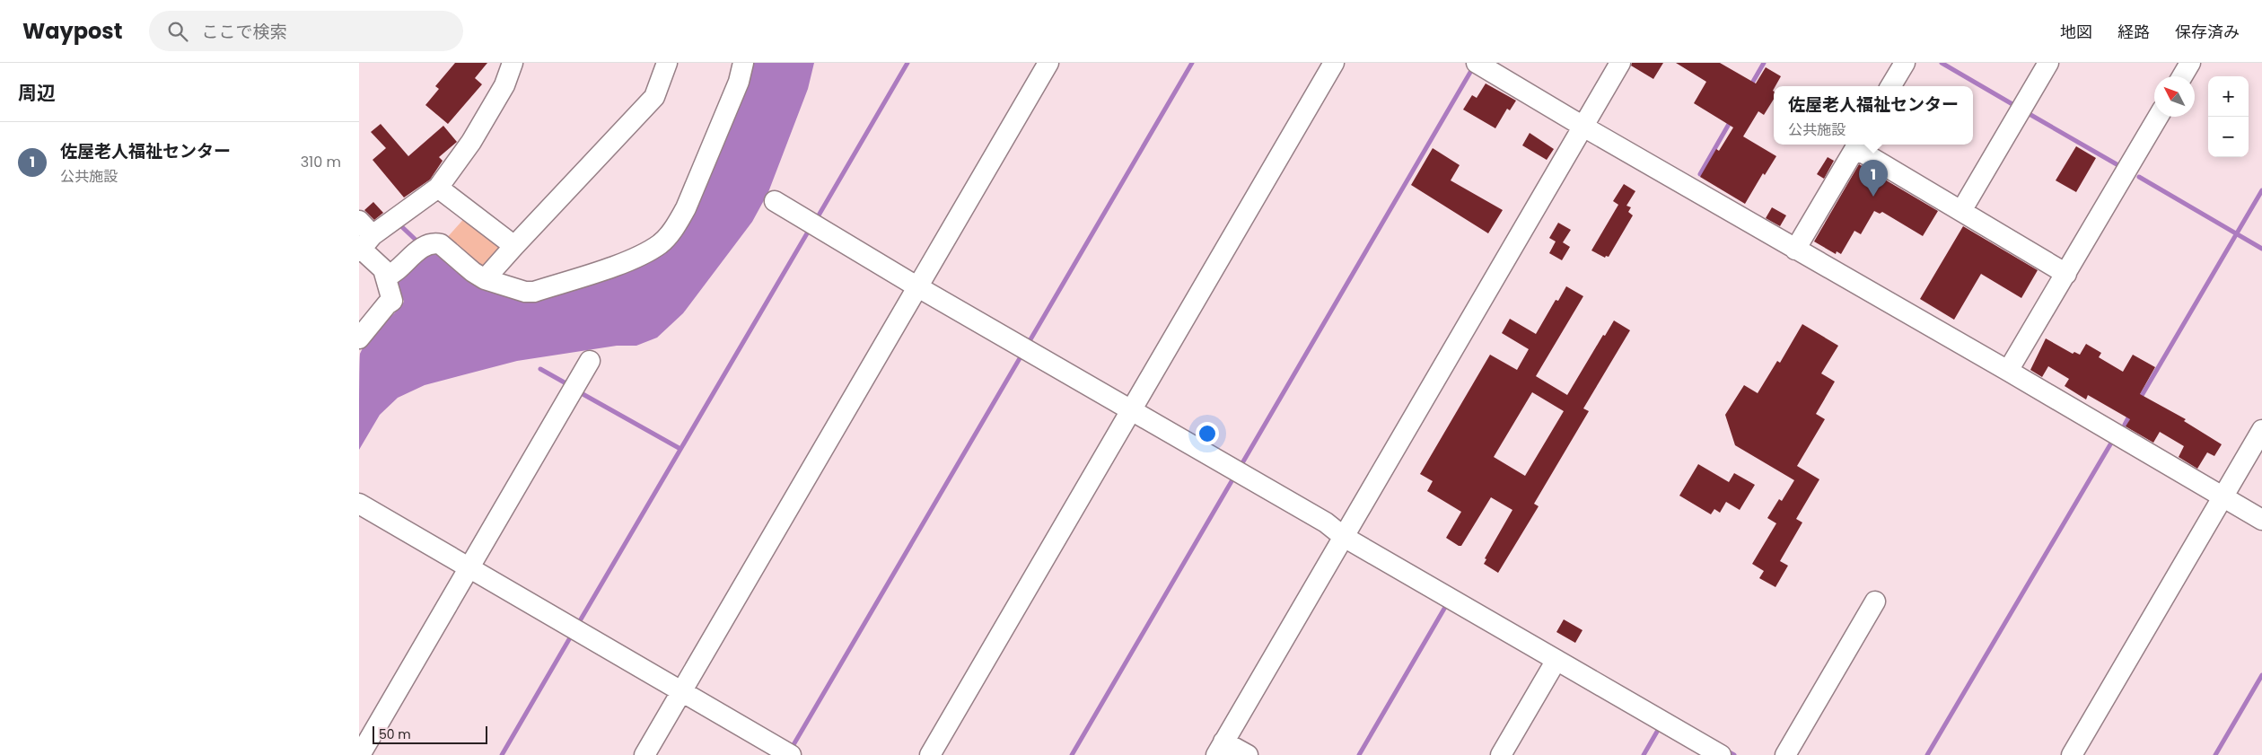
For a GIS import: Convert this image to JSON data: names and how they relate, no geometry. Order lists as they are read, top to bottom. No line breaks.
{"scale_bar":"50 m","north":"top left","page":{"header":"Waypost","search":"ここで検索","nav":["地図","経路","保存済み"],"heading":"周辺","map_buttons":["+","−"],"popup":["佐屋老人福祉センター","公共施設"],"list":[{"mark":"1","name":"佐屋老人福祉センター","note":"公共施設","value":"310 m"}],"pins":"1","scale":"50 m"}}
